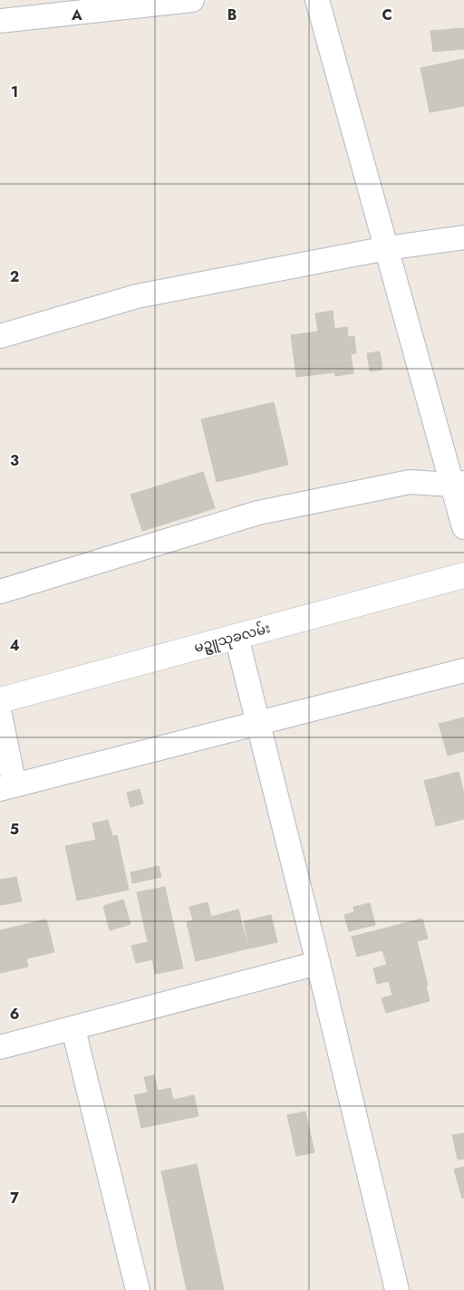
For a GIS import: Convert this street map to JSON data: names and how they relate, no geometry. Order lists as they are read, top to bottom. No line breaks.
{"streets":{"street":["မဥ္ဇူသုခလမ်း"]},"grid":{"columns":["A","B","C"],"rows":["1","2","3","4","5","6","7"]}}
